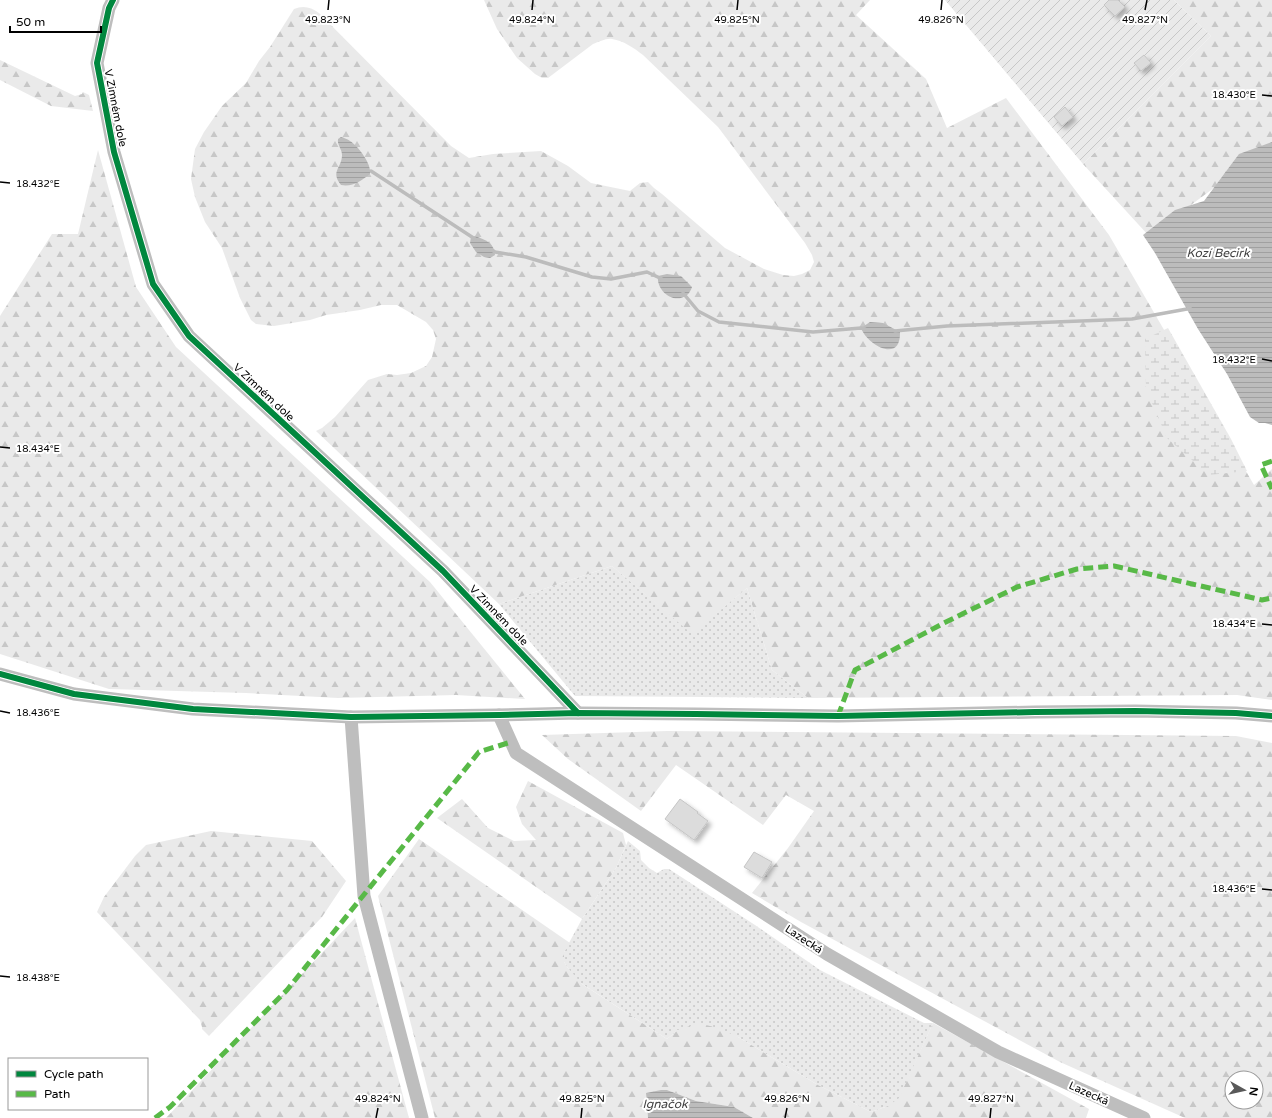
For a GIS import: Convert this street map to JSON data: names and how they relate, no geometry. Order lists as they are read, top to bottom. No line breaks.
{"streets":{"street":["V Zimném dole","Lazecká"]},"water":["Kozí Becirk","Ignačok"],"legend":["Cycle path","Path"],"scale_bar":"50 m","north":"right","coordinates":["49.823°N","49.824°N","49.825°N","49.826°N","49.827°N","18.430°E","18.432°E","18.434°E","18.436°E","18.438°E"]}
